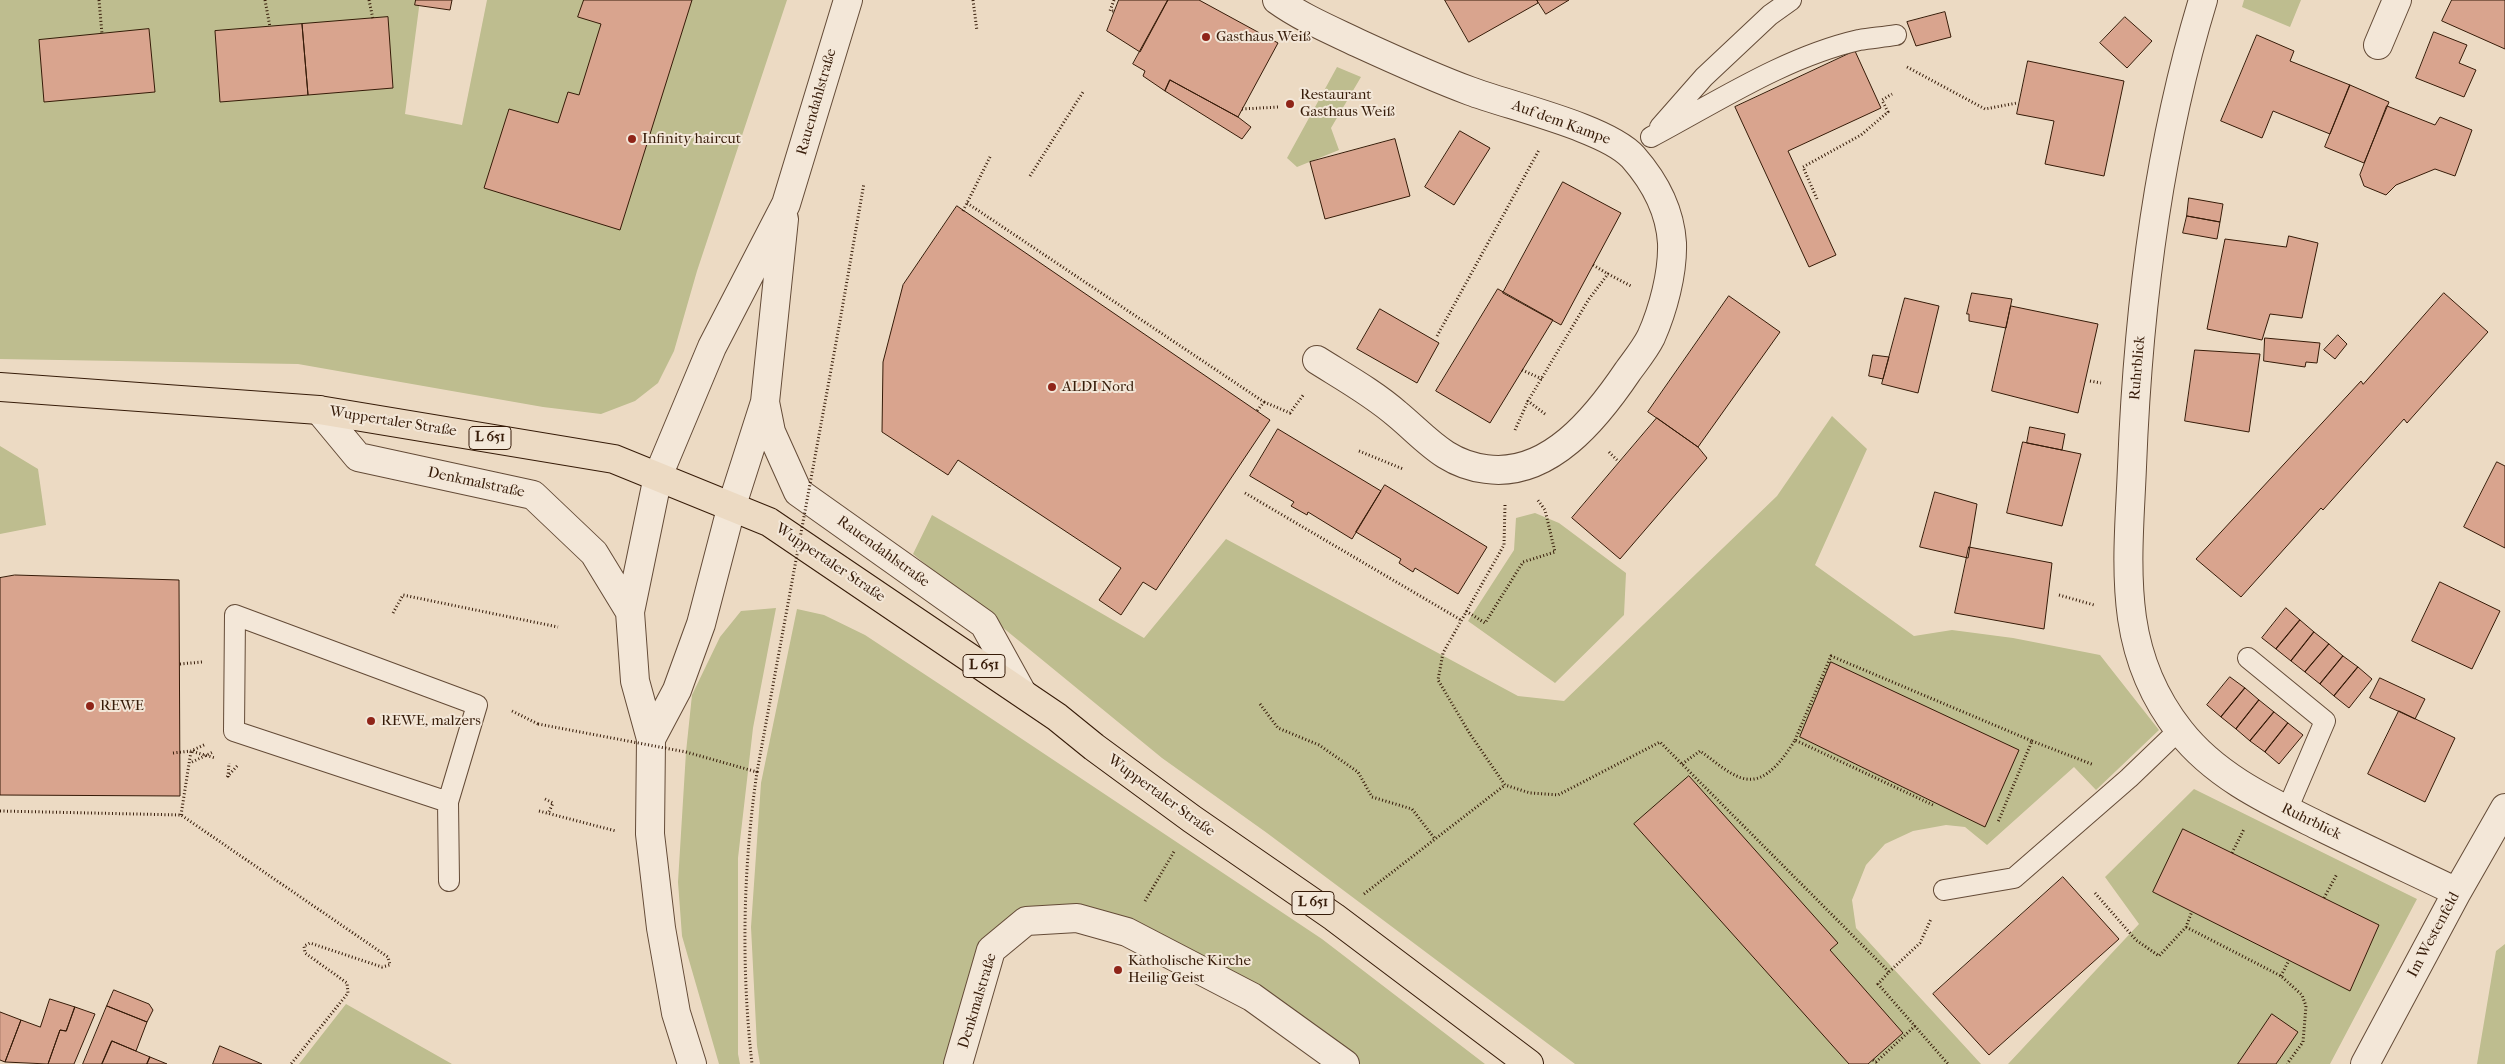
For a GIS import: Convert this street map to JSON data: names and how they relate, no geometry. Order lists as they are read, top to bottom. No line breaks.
{"streets":{"main road":["Wuppertaler Straße","L 651"],"street":["Rauendahlstraße","Auf dem Kampe","Ruhrblick","Denkmalstraße","Im Westenfeld"]},"crossings":[["Rauendahlstraße","Wuppertaler Straße"],["Rauendahlstraße","Denkmalstraße"],["Ruhrblick","Im Westenfeld"],["Wuppertaler Straße","Denkmalstraße"]],"places":["Gasthaus Weiß","Restaurant Gasthaus Weiß","Infinity haircut","ALDI Nord","REWE","REWE, malzers","Katholische Kirche Heilig Geist"]}
